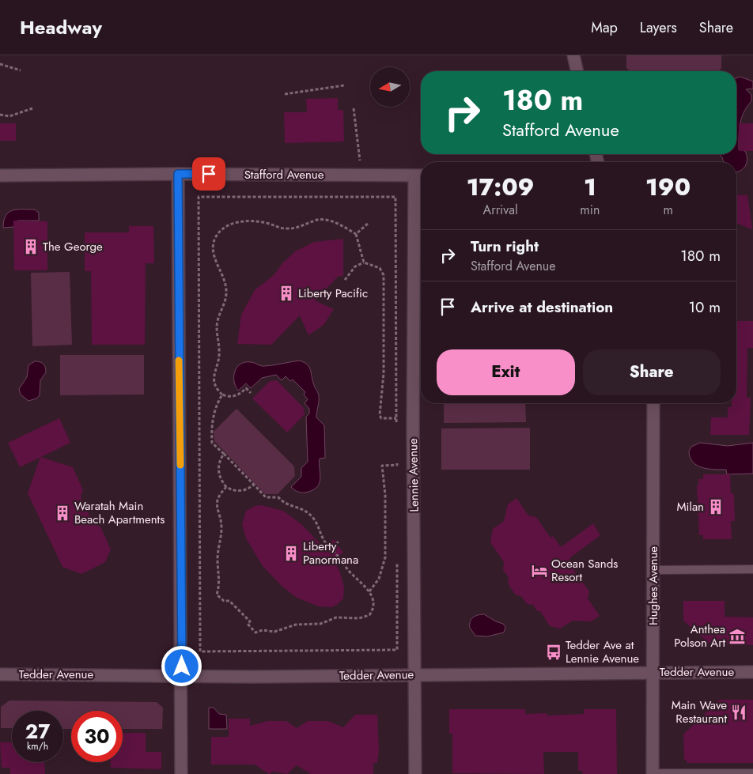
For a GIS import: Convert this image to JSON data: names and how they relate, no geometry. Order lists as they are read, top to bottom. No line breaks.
{"streets":{"street":["Stafford Avenue","Lennie Avenue","Hughes Avenue","Tedder Avenue"]},"crossings":[["Stafford Avenue","Lennie Avenue"],["Lennie Avenue","Tedder Avenue"],["Hughes Avenue","Tedder Avenue"]],"places":{"building":["The George","Liberty Pacific","Milan","Waratah Main Beach Apartments","Liberty Panormana"],"hotel":["Ocean Sands Resort"],"museum":["Anthea Polson Art"],"bus stop":["Tedder Ave at Lennie Avenue"],"restaurant":["Main Wave Restaurant"]},"north":"left","page":{"header":"Headway","nav":["Map","Layers","Share"],"turn":["180 m","Stafford Avenue"],"eta":["17:09","Arrival","1","min","190","m"],"list":[{"name":"Turn right","note":"Stafford Avenue","value":"180 m"},{"name":"Arrive at destination","value":"10 m"}],"buttons":["Exit","Share"],"speed":"27 km/h","limit":"30"}}
